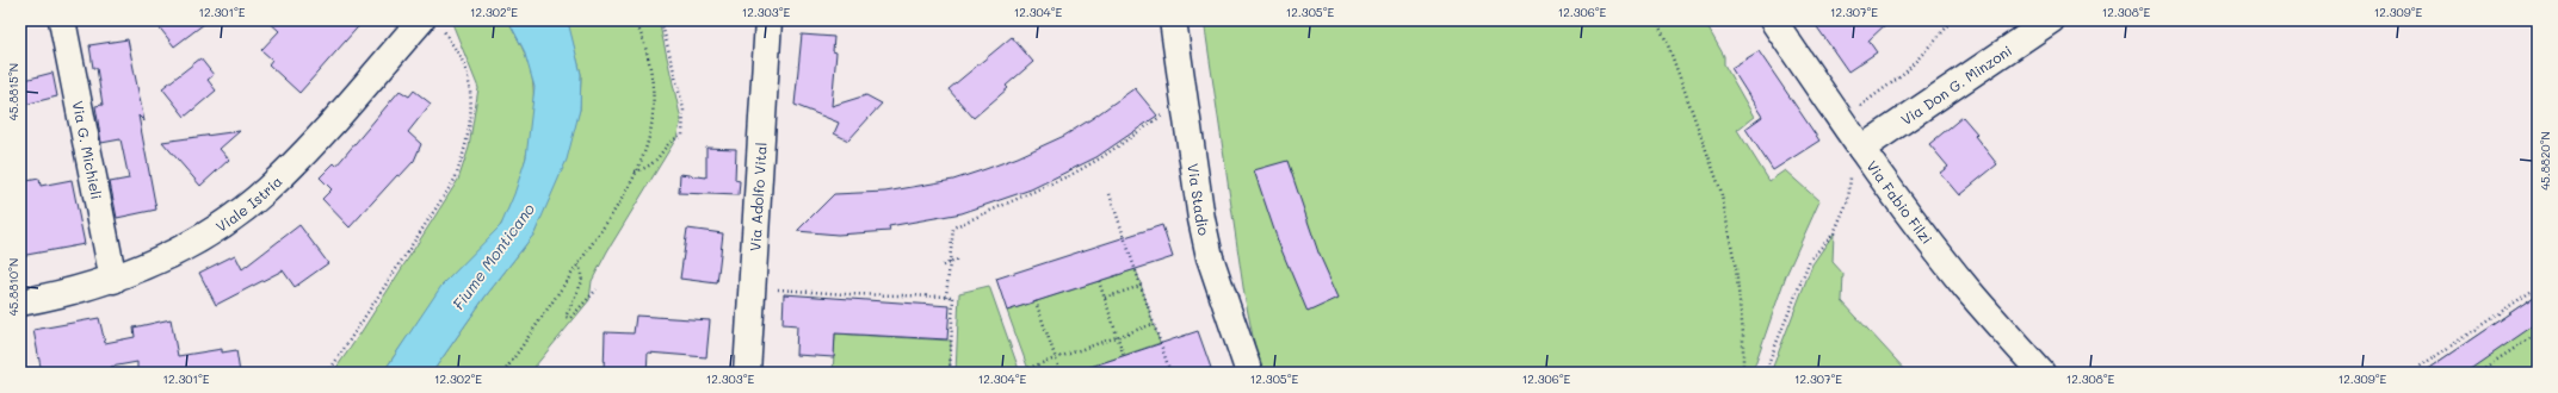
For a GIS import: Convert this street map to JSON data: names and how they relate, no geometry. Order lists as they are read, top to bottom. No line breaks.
{"streets":{"street":["Via Don G. Minzoni","Via G. Michieli","Via Adolfo Vital","Via Stadio","Via Fabio Filzi","Viale Istria"]},"crossings":[["Via Don G. Minzoni","Via Fabio Filzi"],["Via G. Michieli","Viale Istria"]],"water":["Fiume Monticano"],"coordinates":["12.301°E","12.302°E","12.303°E","12.304°E","12.305°E","12.306°E","12.307°E","12.308°E","12.309°E","45.8815°N","45.8820°N","45.8810°N"]}
